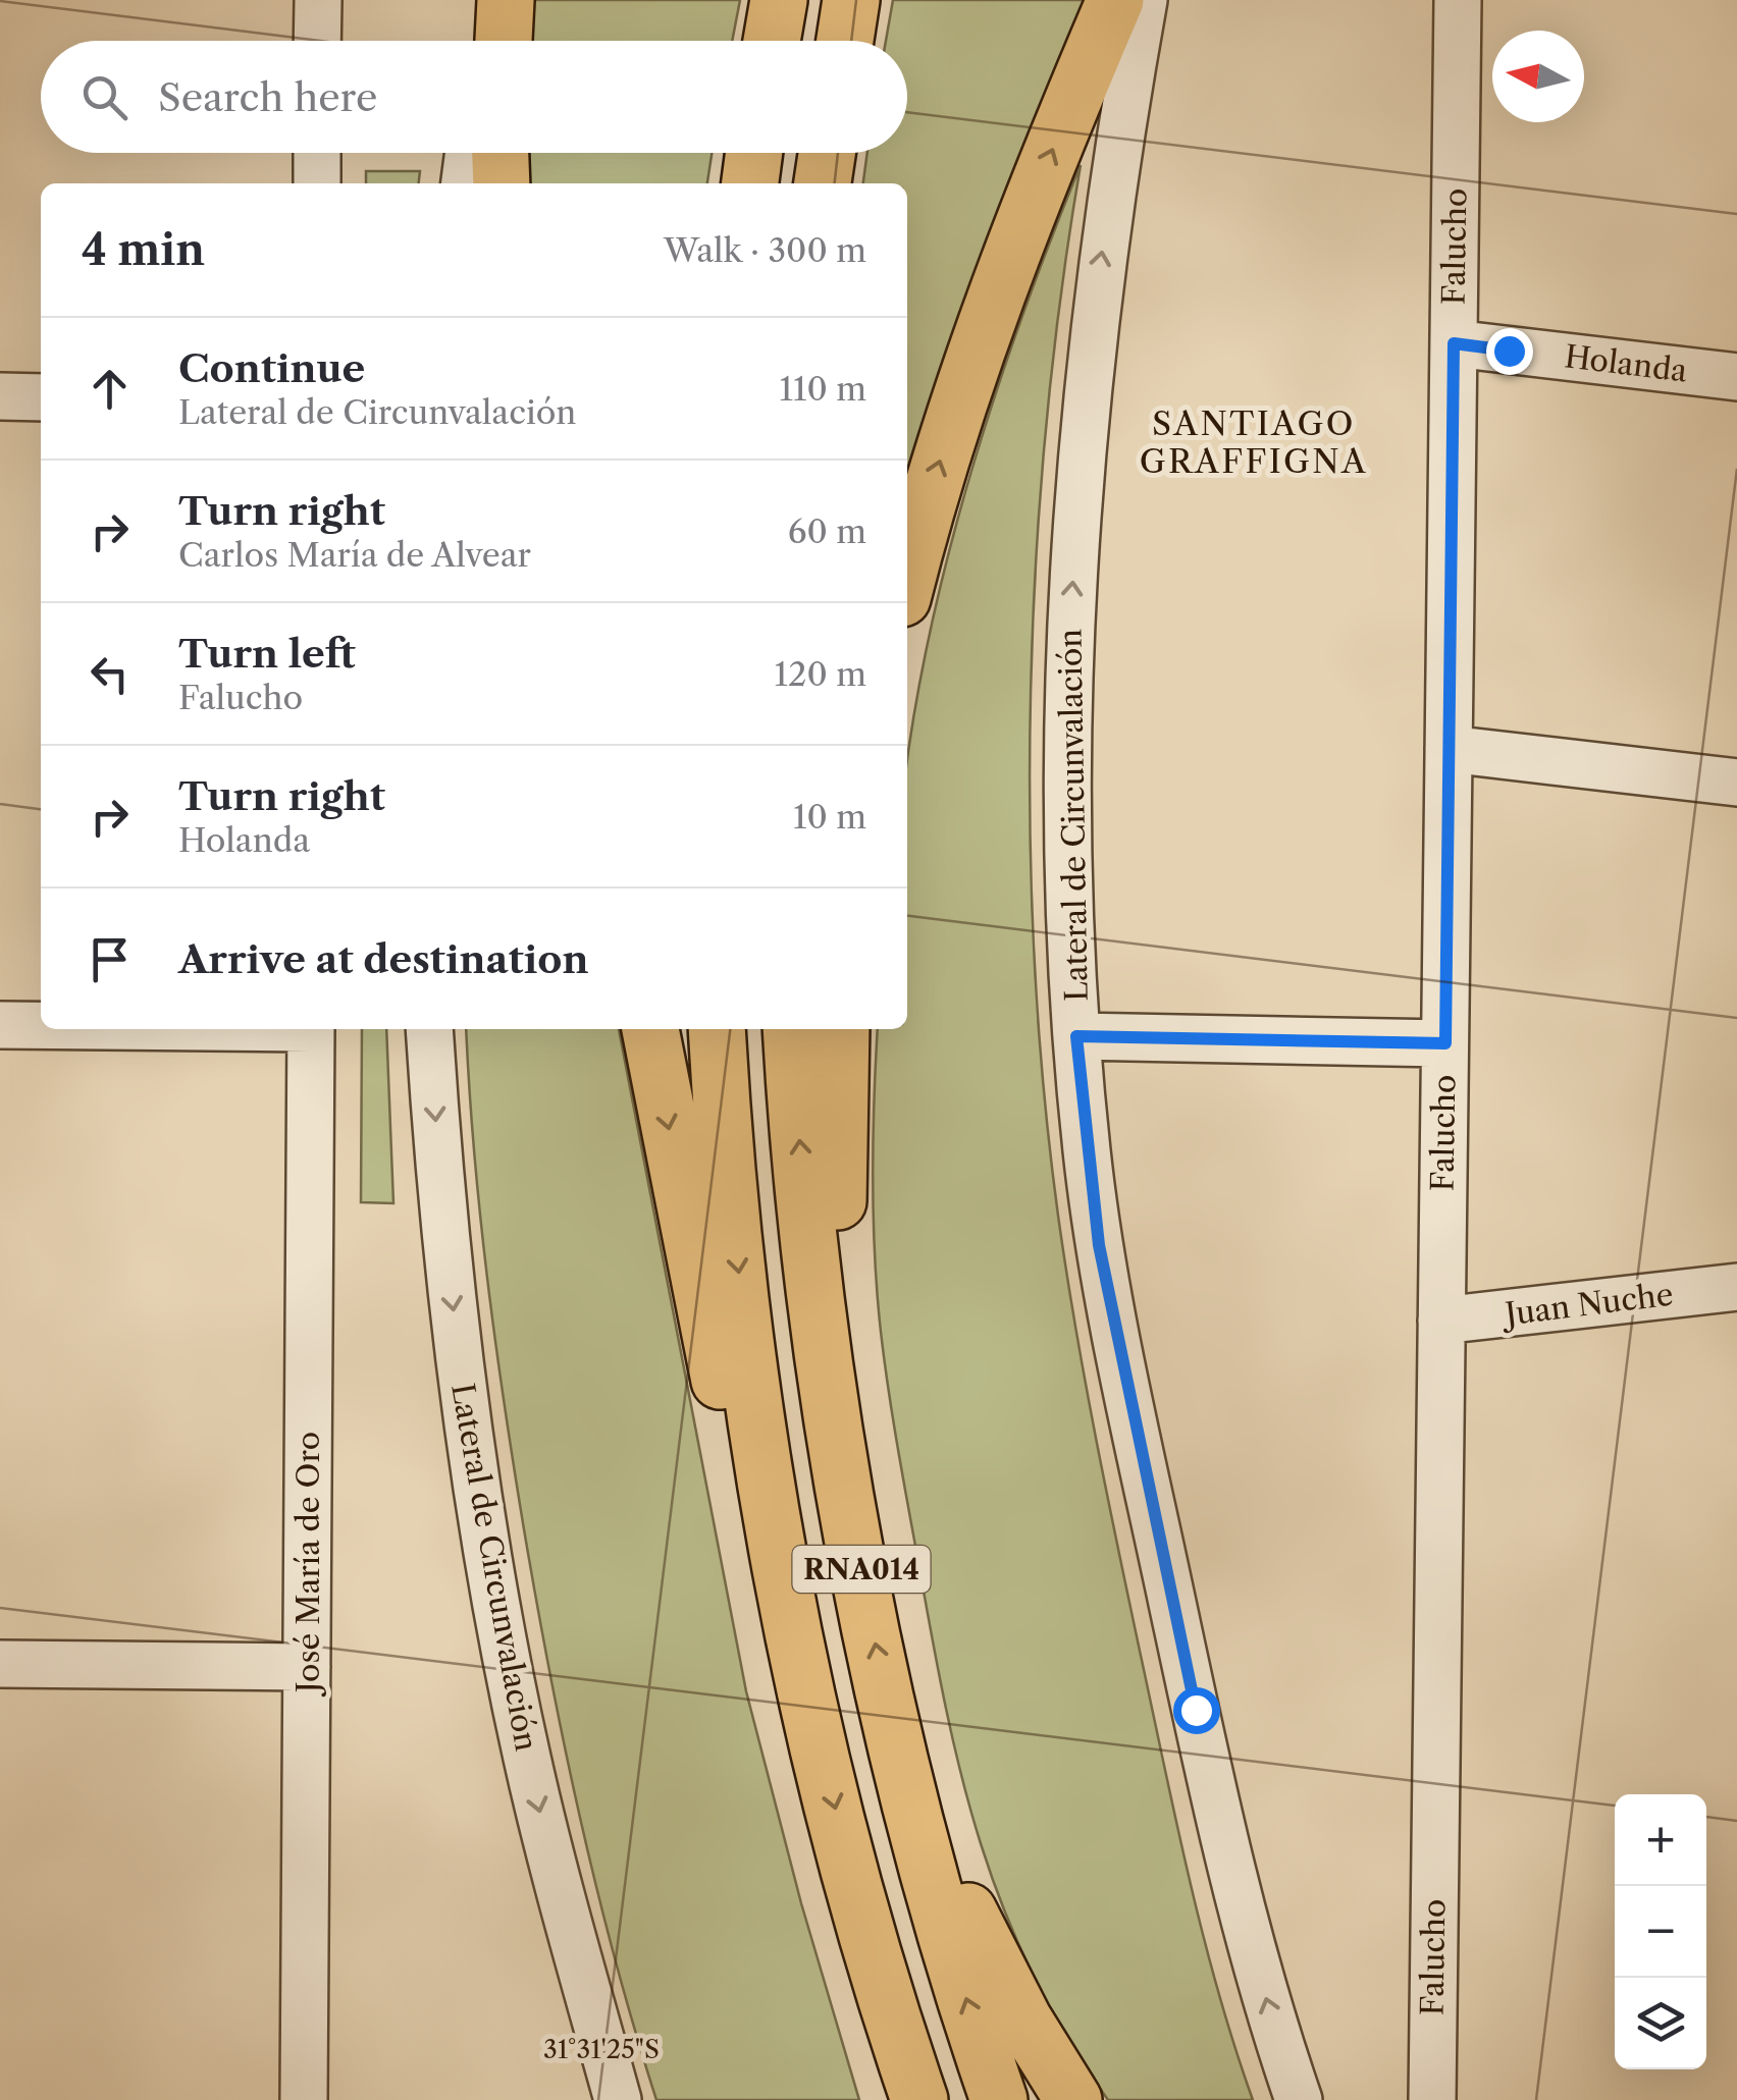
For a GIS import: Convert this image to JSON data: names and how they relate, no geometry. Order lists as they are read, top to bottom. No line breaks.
{"streets":{"highway":["RNA014"],"street":["Falucho","Holanda","Lateral de Circunvalación","Juan Nuche","José María de Oro"]},"crossings":[["Falucho","Holanda"],["Falucho","Juan Nuche"]],"districts":["SANTIAGO GRAFFIGNA"],"north":"left","page":{"search":"Search here","heading":["4 min","Walk · 300 m"],"list":[["Continue","Lateral de Circunvalación","110 m"],["Turn right","Carlos María de Alvear","60 m"],["Turn left","Falucho","120 m"],["Turn right","Holanda","10 m"],"Arrive at destination"],"map_buttons":["+","−"]},"coordinates":["31°31'25\"S"]}
